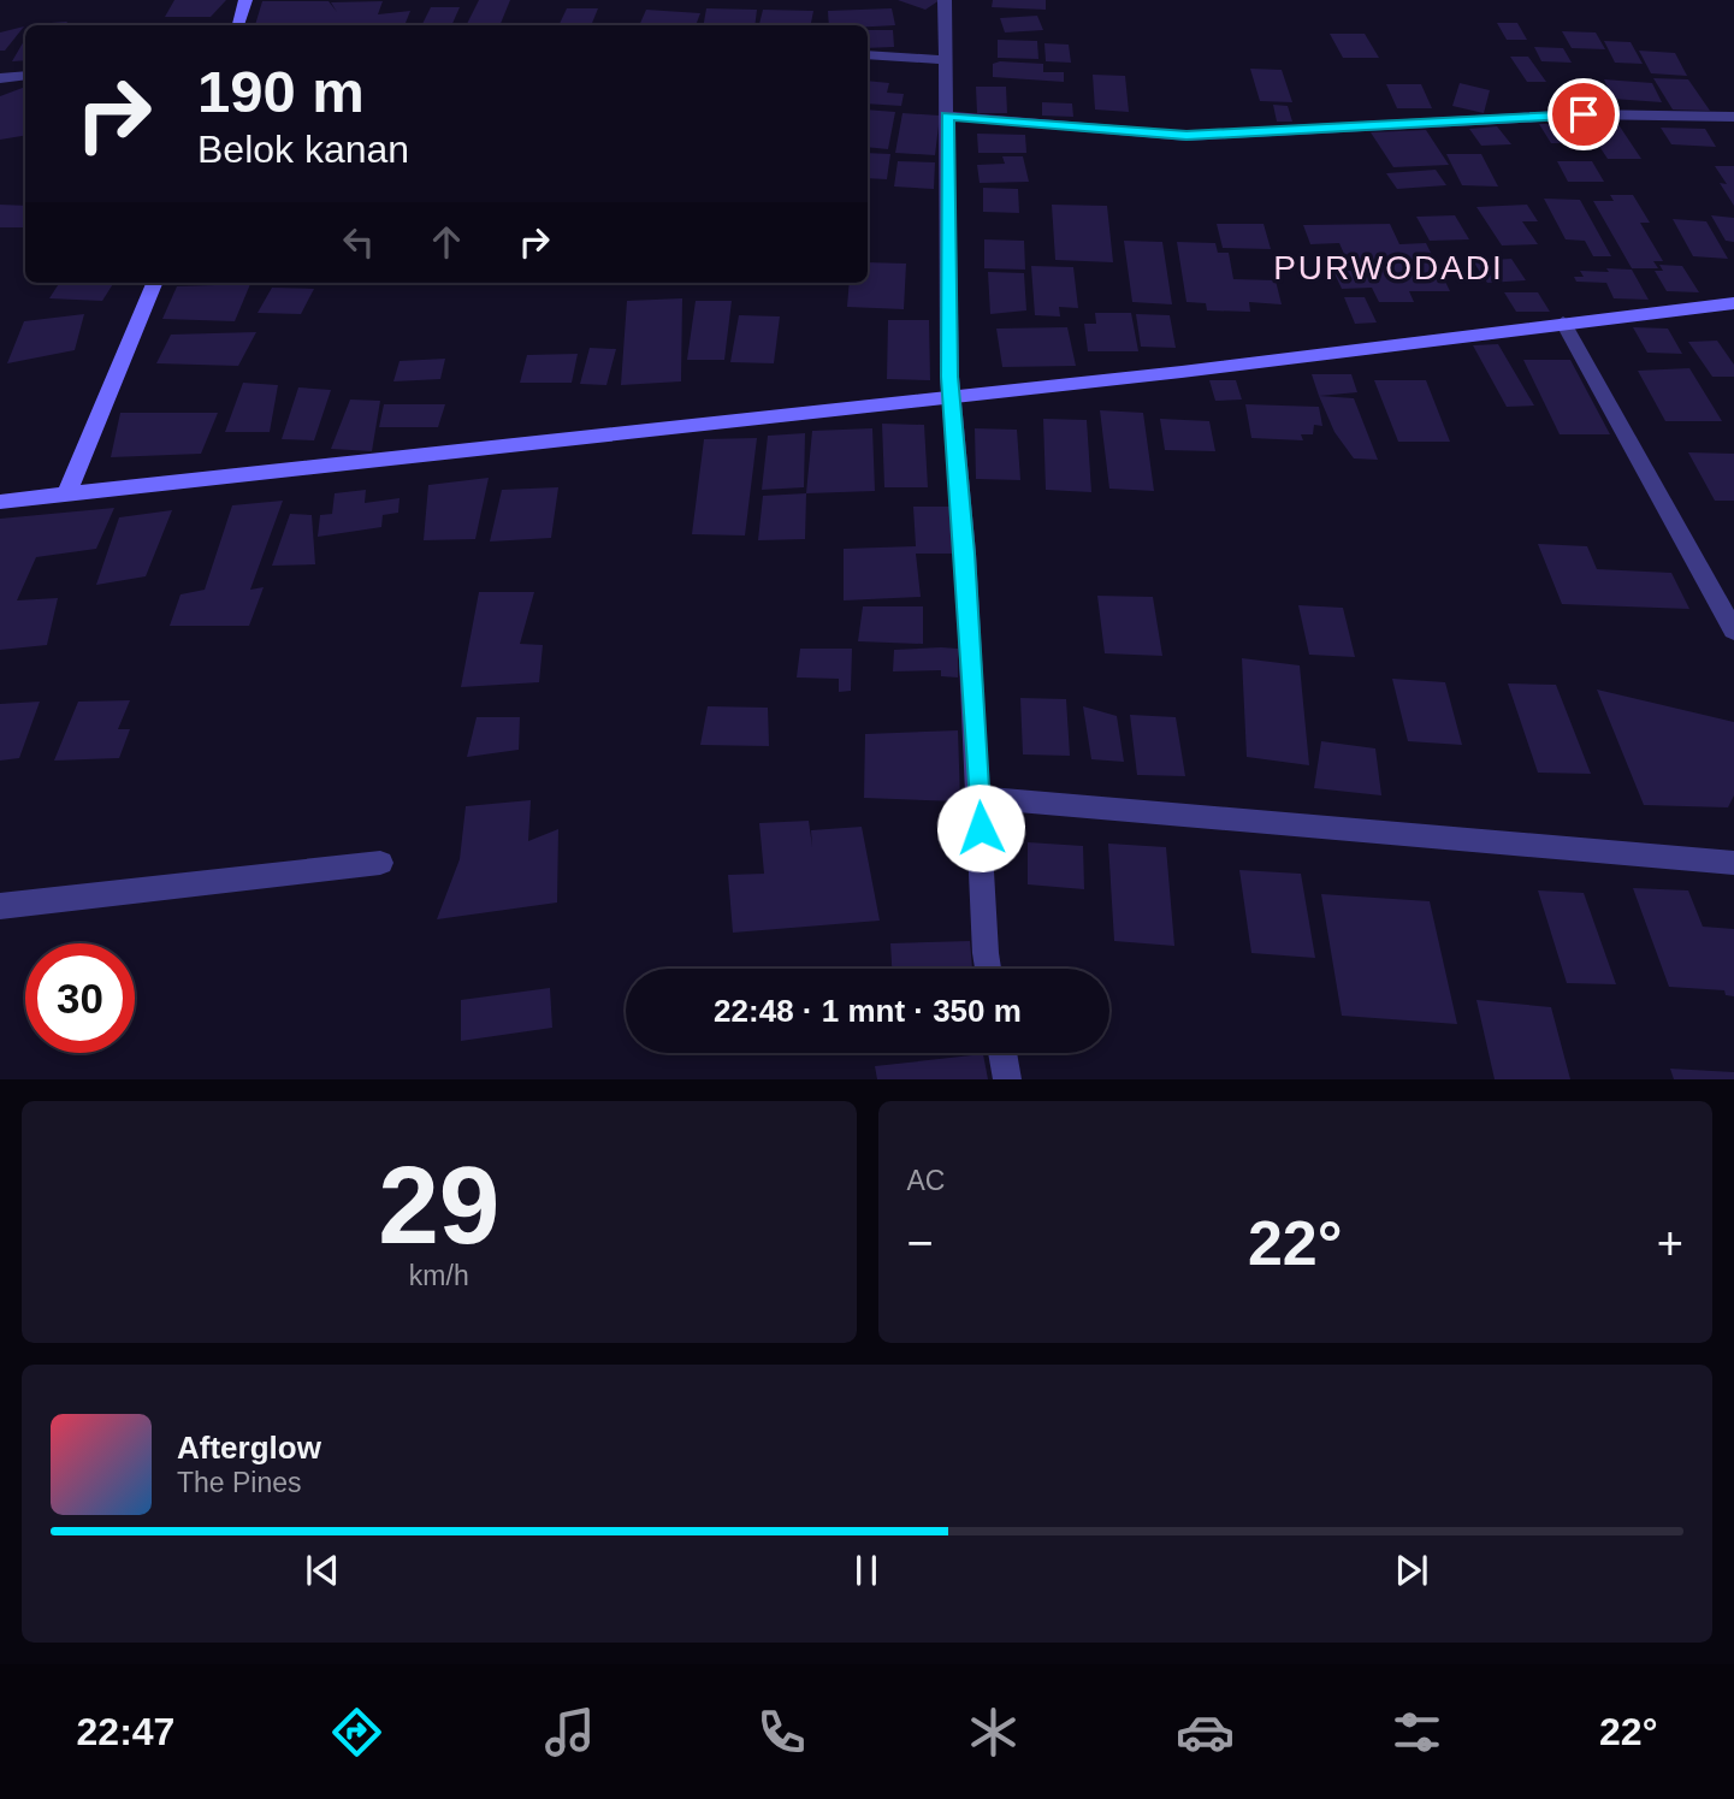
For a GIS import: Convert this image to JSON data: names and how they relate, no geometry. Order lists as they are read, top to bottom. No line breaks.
{"districts":["PURWODADI"],"page":{"turn":["190 m","Belok kanan"],"limit":"30","trip":"22:48 · 1 mnt · 350 m","tile":[["29","km/h"],"AC"],"heat":["−","22°","+"],"song":["Afterglow","The Pines"],"tabs":["22:47","22°"]}}
